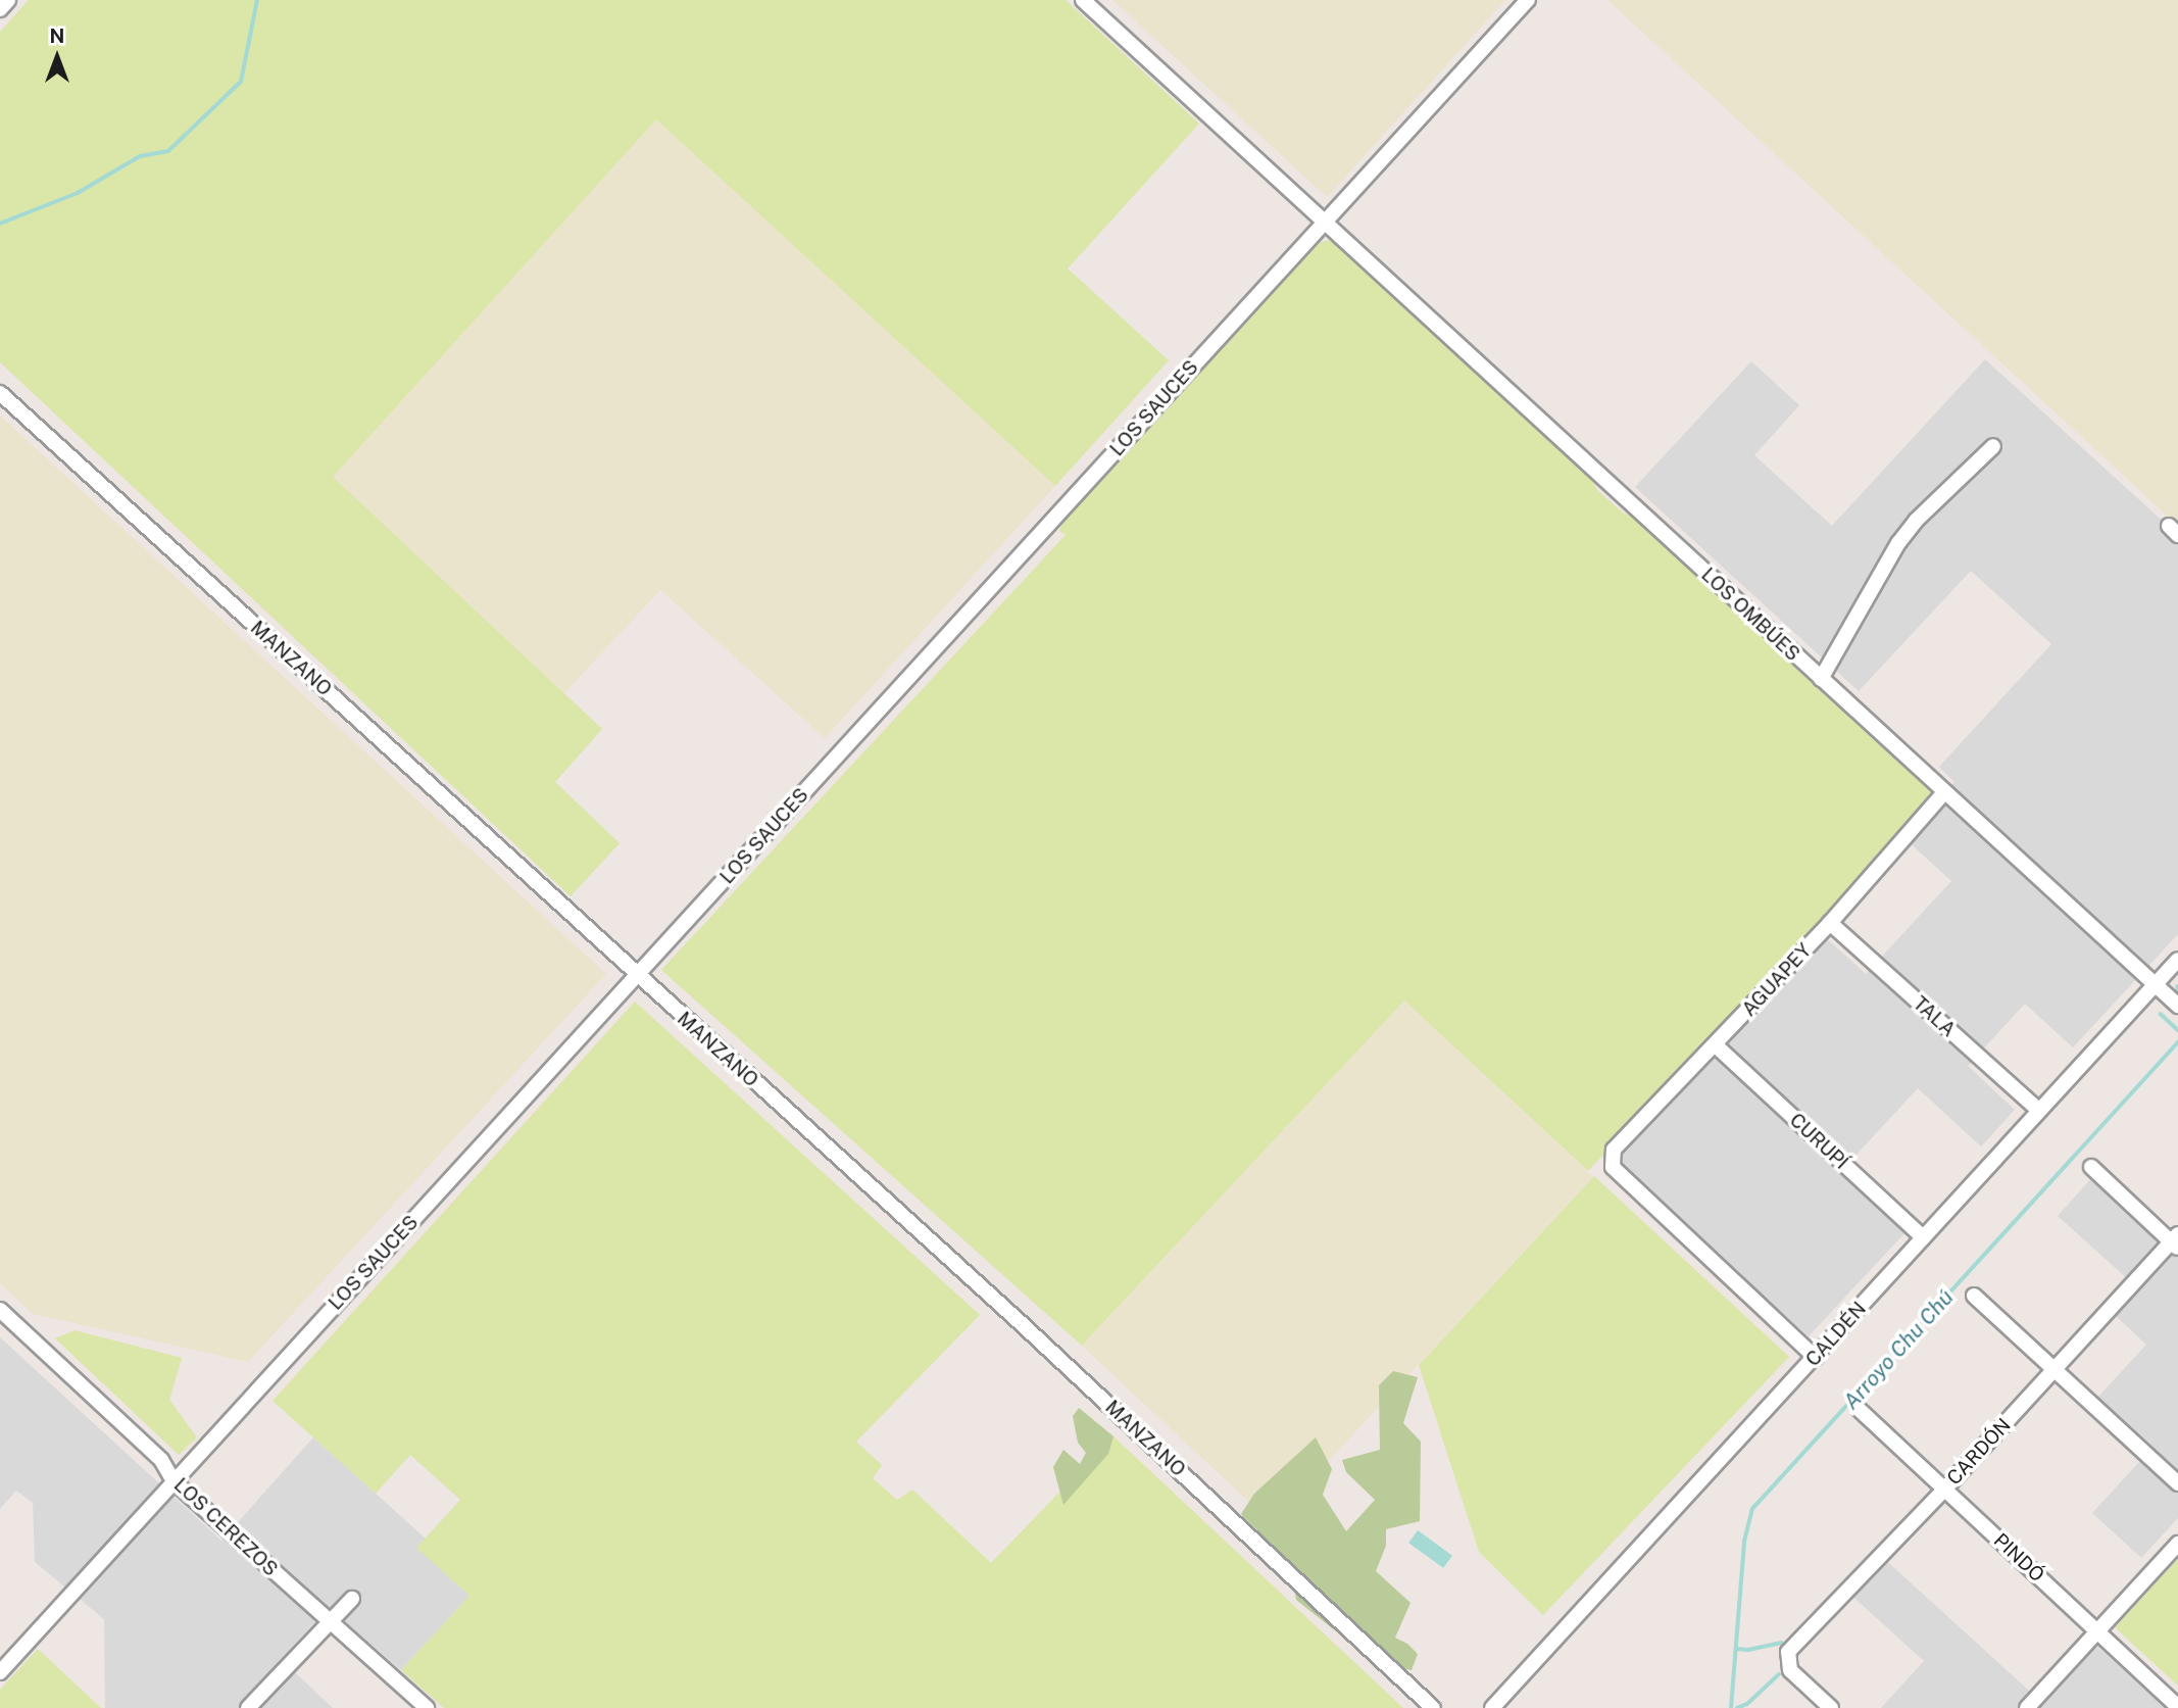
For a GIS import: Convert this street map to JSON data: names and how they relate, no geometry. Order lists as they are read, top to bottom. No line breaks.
{"streets":{"street":["LOS SAUCES","LOS OMBÚES","MANZANO","AGUAPEY","TALA","CURUPÍ","CALDÉN","CARDÓN","LOS CEREZOS","PINDÓ"]},"crossings":[["LOS SAUCES","LOS OMBÚES"],["LOS SAUCES","MANZANO"],["LOS SAUCES","LOS CEREZOS"],["LOS OMBÚES","AGUAPEY"],["LOS OMBÚES","CALDÉN"],["AGUAPEY","TALA"],["AGUAPEY","CURUPÍ"],["AGUAPEY","CALDÉN"],["TALA","CALDÉN"],["CURUPÍ","CALDÉN"],["CARDÓN","PINDÓ"]],"water":["Arroyo Chu Chú"],"north":"top"}
